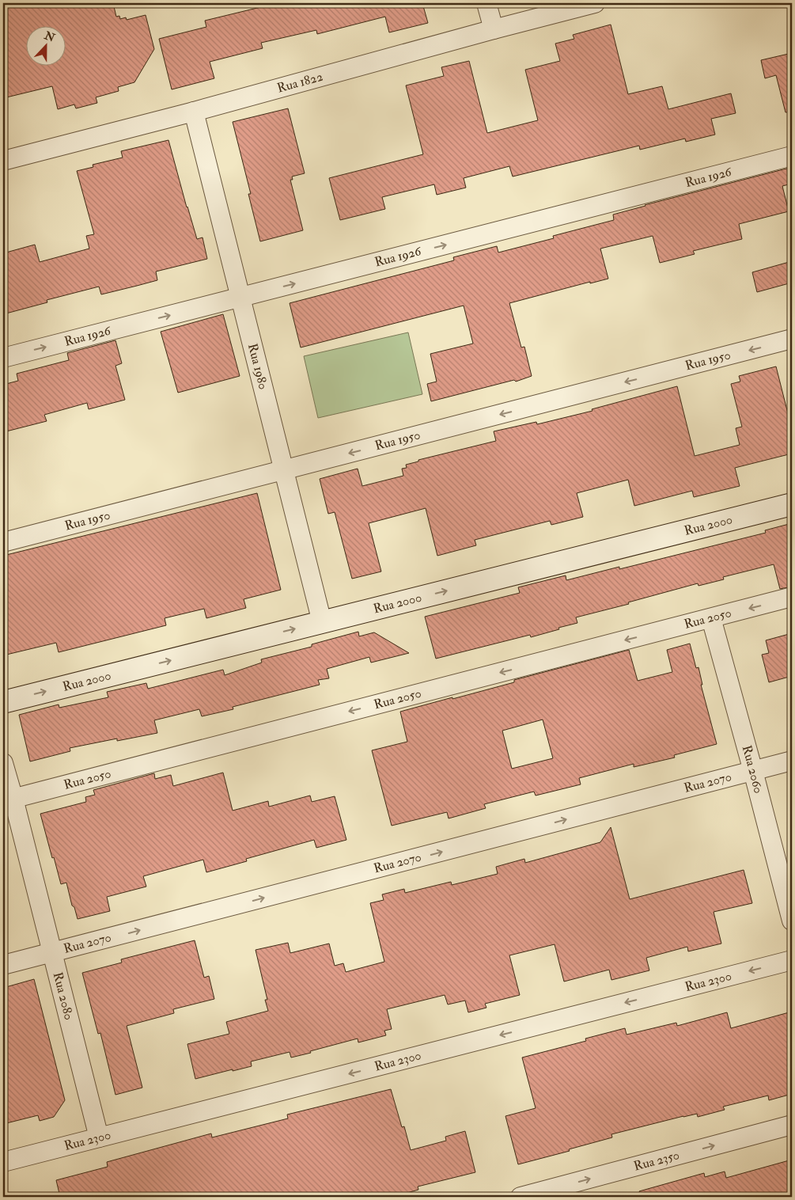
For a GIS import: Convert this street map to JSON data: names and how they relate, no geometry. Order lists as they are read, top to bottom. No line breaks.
{"streets":{"main road":["Rua 2000"],"street":["Rua 1822","Rua 1926","Rua 1950","Rua 1980","Rua 2050","Rua 2060","Rua 2070","Rua 2300","Rua 2080","Rua 2350"]},"crossings":[["Rua 1822","Rua 1980"],["Rua 1926","Rua 1980"],["Rua 1950","Rua 1980"],["Rua 1980","Rua 2000"],["Rua 2050","Rua 2060"],["Rua 2050","Rua 2080"],["Rua 2060","Rua 2070"],["Rua 2070","Rua 2080"],["Rua 2300","Rua 2080"]],"one_way":["Rua 1926","Rua 1950","Rua 2000","Rua 2050","Rua 2070","Rua 2300","Rua 2350"],"north":"top"}
